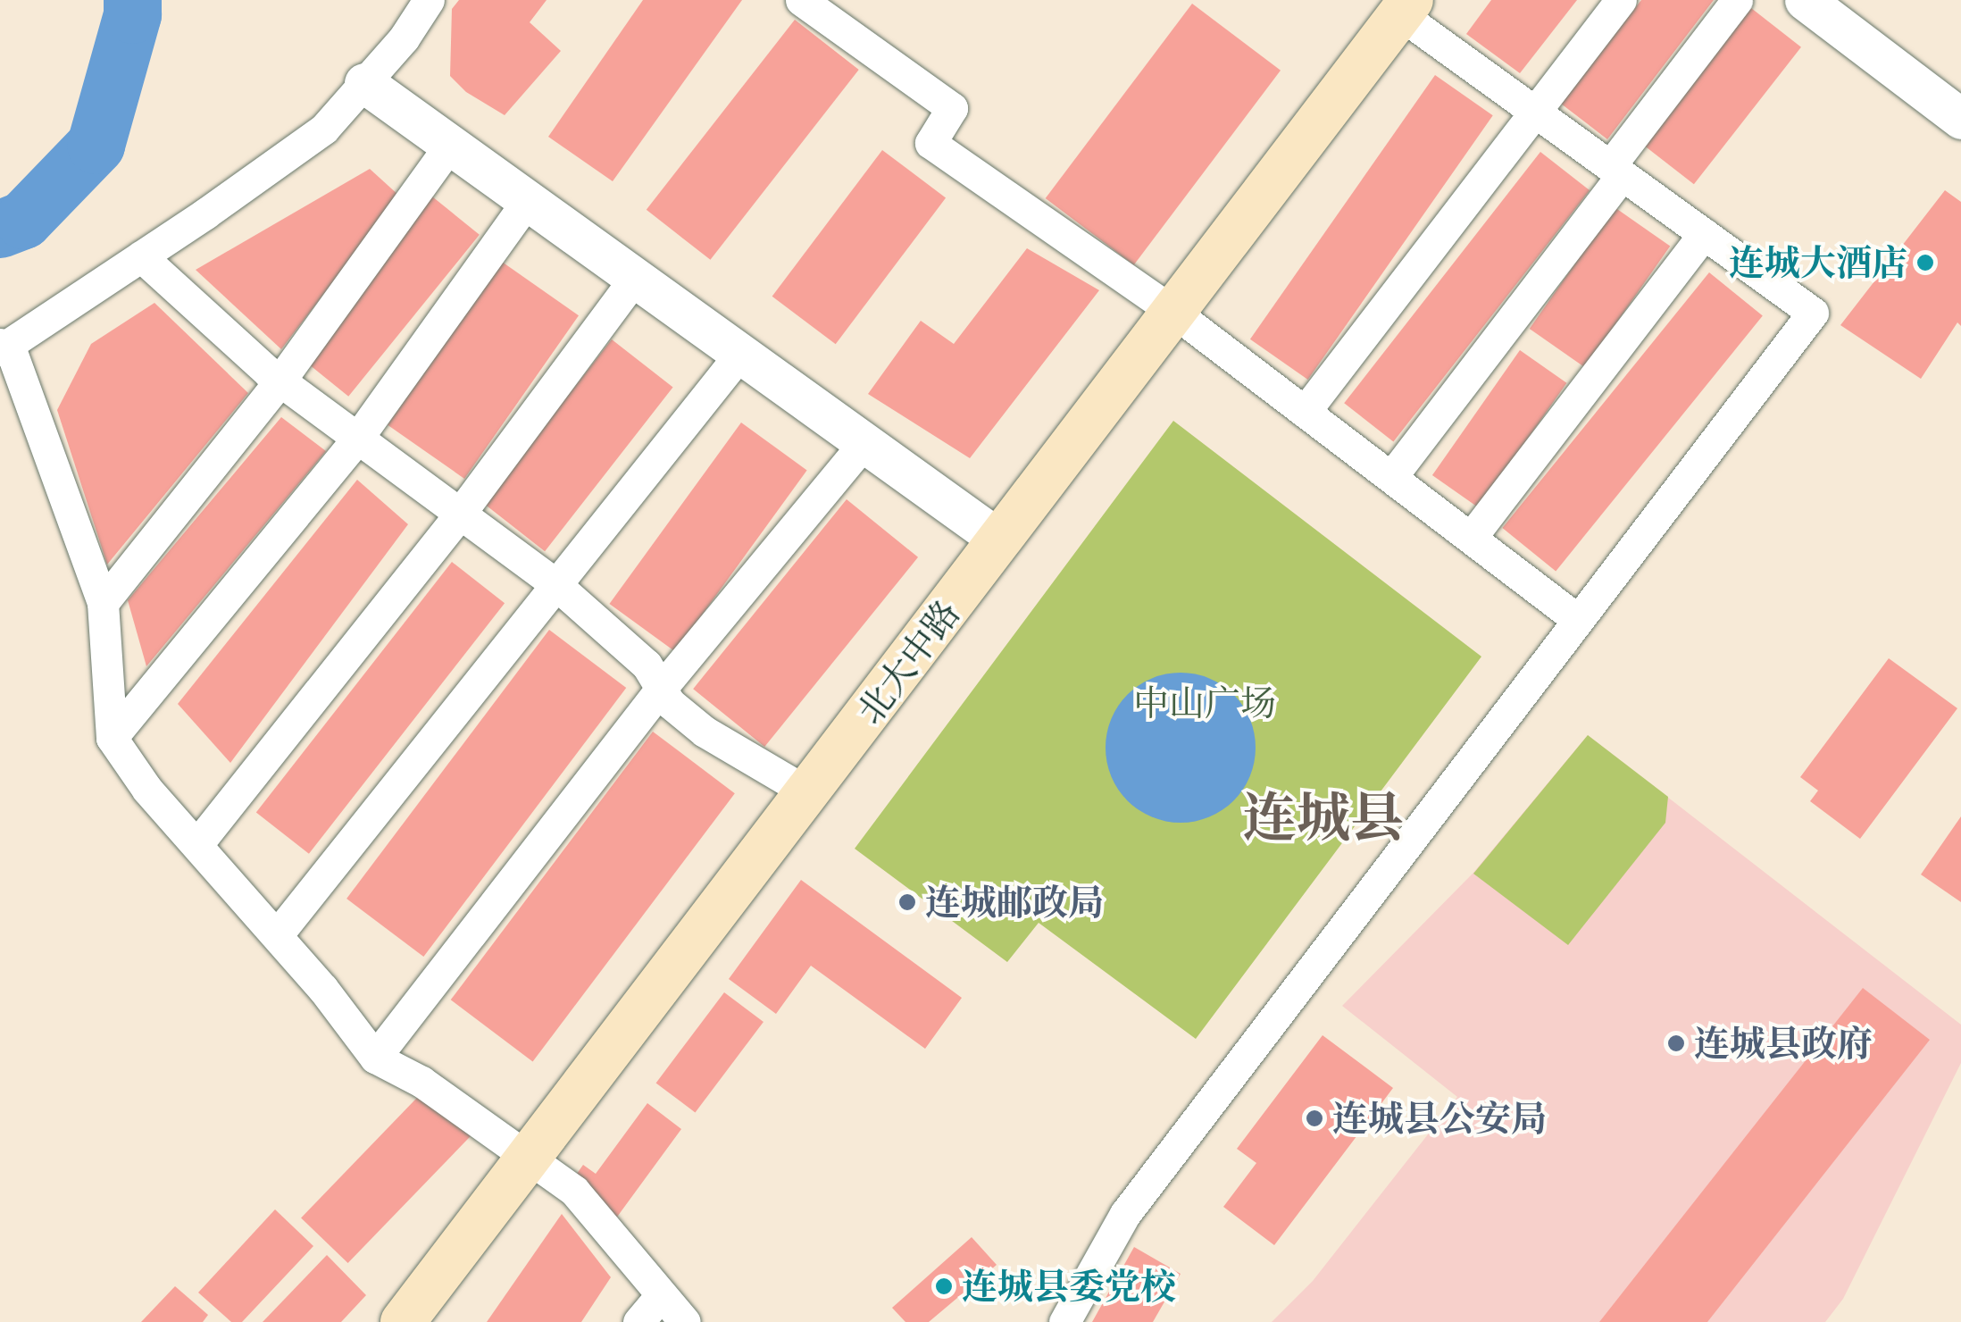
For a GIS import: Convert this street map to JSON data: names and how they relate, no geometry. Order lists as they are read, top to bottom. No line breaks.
{"streets":{"main road":["北大中路"]},"districts":["连城县"],"parks":["中山广场"],"places":["连城大酒店","连城邮政局","连城县政府","连城县公安局","连城县委党校"]}
